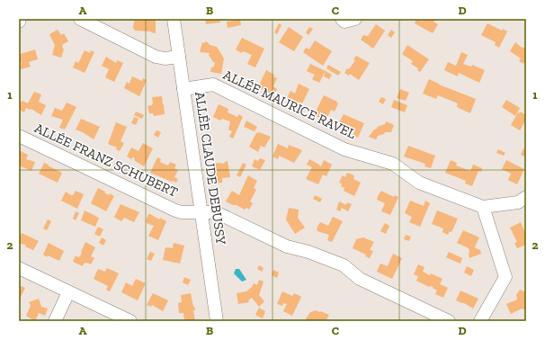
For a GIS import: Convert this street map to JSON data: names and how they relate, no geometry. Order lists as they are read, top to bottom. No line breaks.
{"streets":{"street":["ALLÉE MAURICE RAVEL","ALLÉE FRANZ SCHUBERT","ALLÉE CLAUDE DEBUSSY"]},"crossings":[["ALLÉE MAURICE RAVEL","ALLÉE CLAUDE DEBUSSY"],["ALLÉE FRANZ SCHUBERT","ALLÉE CLAUDE DEBUSSY"]],"grid":{"columns":["A","B","C","D"],"rows":["1","2"]}}
